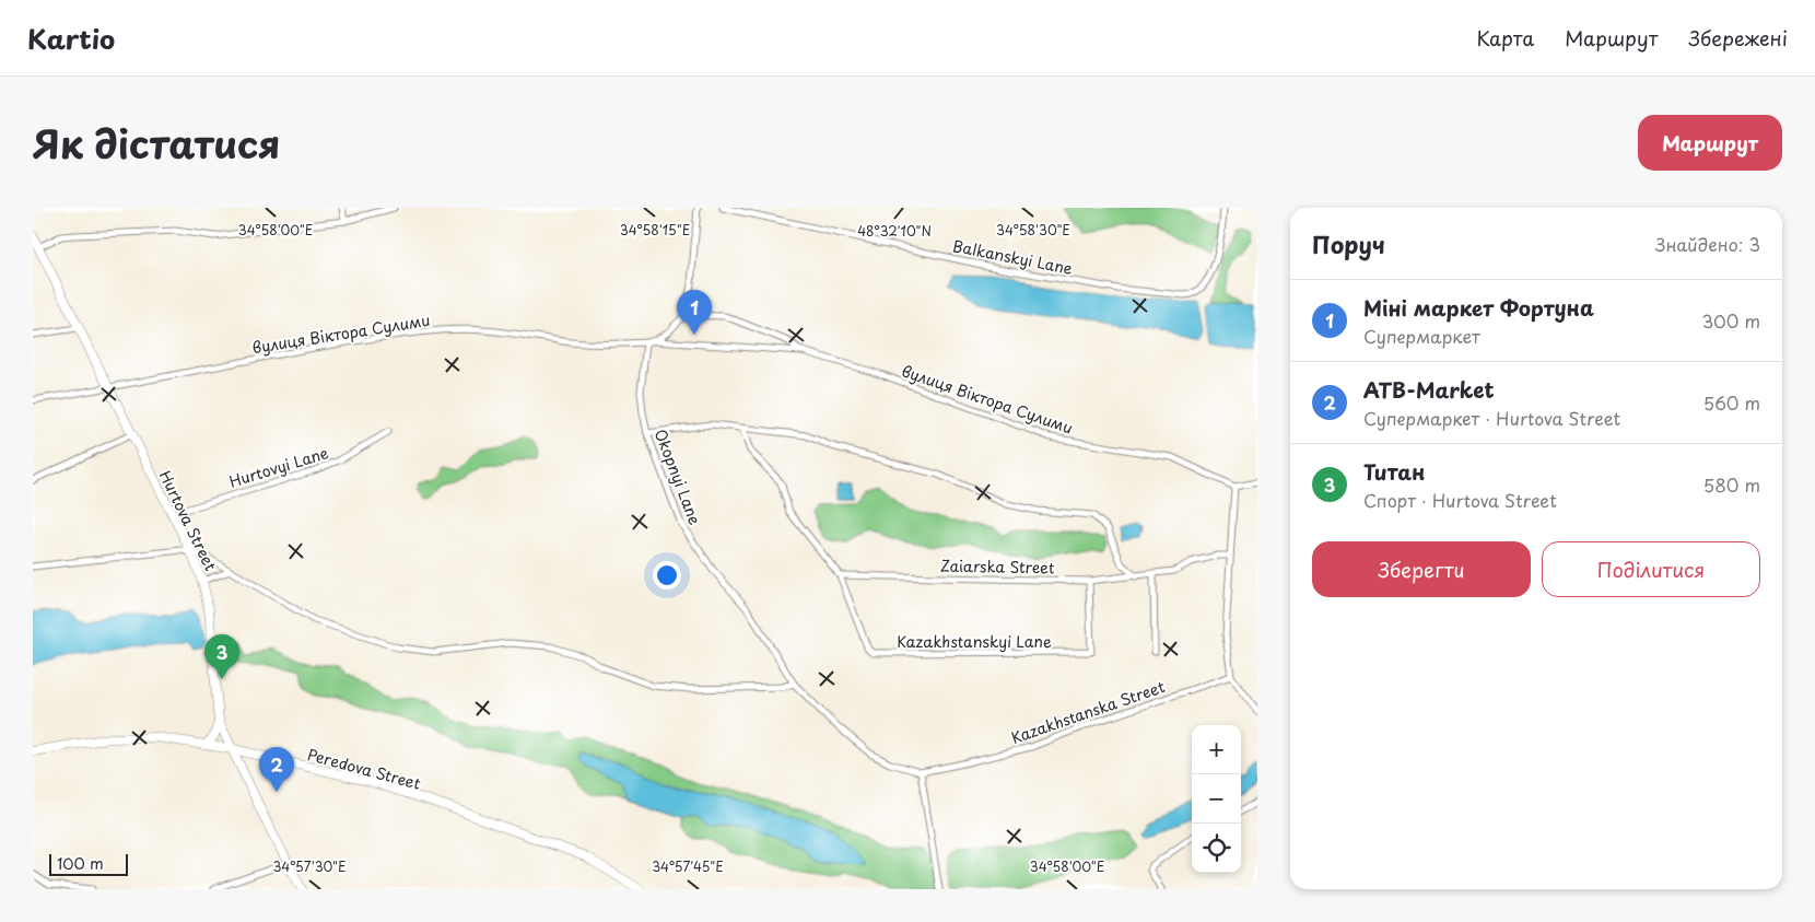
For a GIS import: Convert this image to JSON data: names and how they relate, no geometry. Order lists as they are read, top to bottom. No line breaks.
{"streets":{"street":["Balkanskyi Lane","вулиця Віктора Сулими","Hurtovyi Lane","Okopnyi Lane","Hurtova Street","Zaiarska Street","Kazakhstanskyi Lane","Kazakhstanska Street","Peredova Street"]},"crossings":[["вулиця Віктора Сулими","Okopnyi Lane"],["вулиця Віктора Сулими","Hurtova Street"],["Hurtovyi Lane","Hurtova Street"],["Okopnyi Lane","Kazakhstanska Street"],["Hurtova Street","Peredova Street"],["Zaiarska Street","Kazakhstanskyi Lane"]],"scale_bar":"100 m","page":{"header":"Kartio","nav":["Карта","Маршрут","Збережені"],"title":"Як дістатися","buttons":["Маршрут",["Зберегти","Поділитися"]],"heading":["Поруч","Знайдено: 3"],"list":[{"mark":"1","name":"Міні маркет Фортуна","note":"Супермаркет","value":"300 m"},{"mark":"2","name":"ATB-Market","note":"Супермаркет · Hurtova Street","value":"560 m"},{"mark":"3","name":"Титан","note":"Спорт · Hurtova Street","value":"580 m"}],"pins":["1","3","2"],"map_buttons":["+","−"],"scale":"100 m"},"coordinates":["34°58'00\"E","34°58'15\"E","34°58'30\"E","48°32'10\"N","34°57'30\"E","34°57'45\"E"]}
